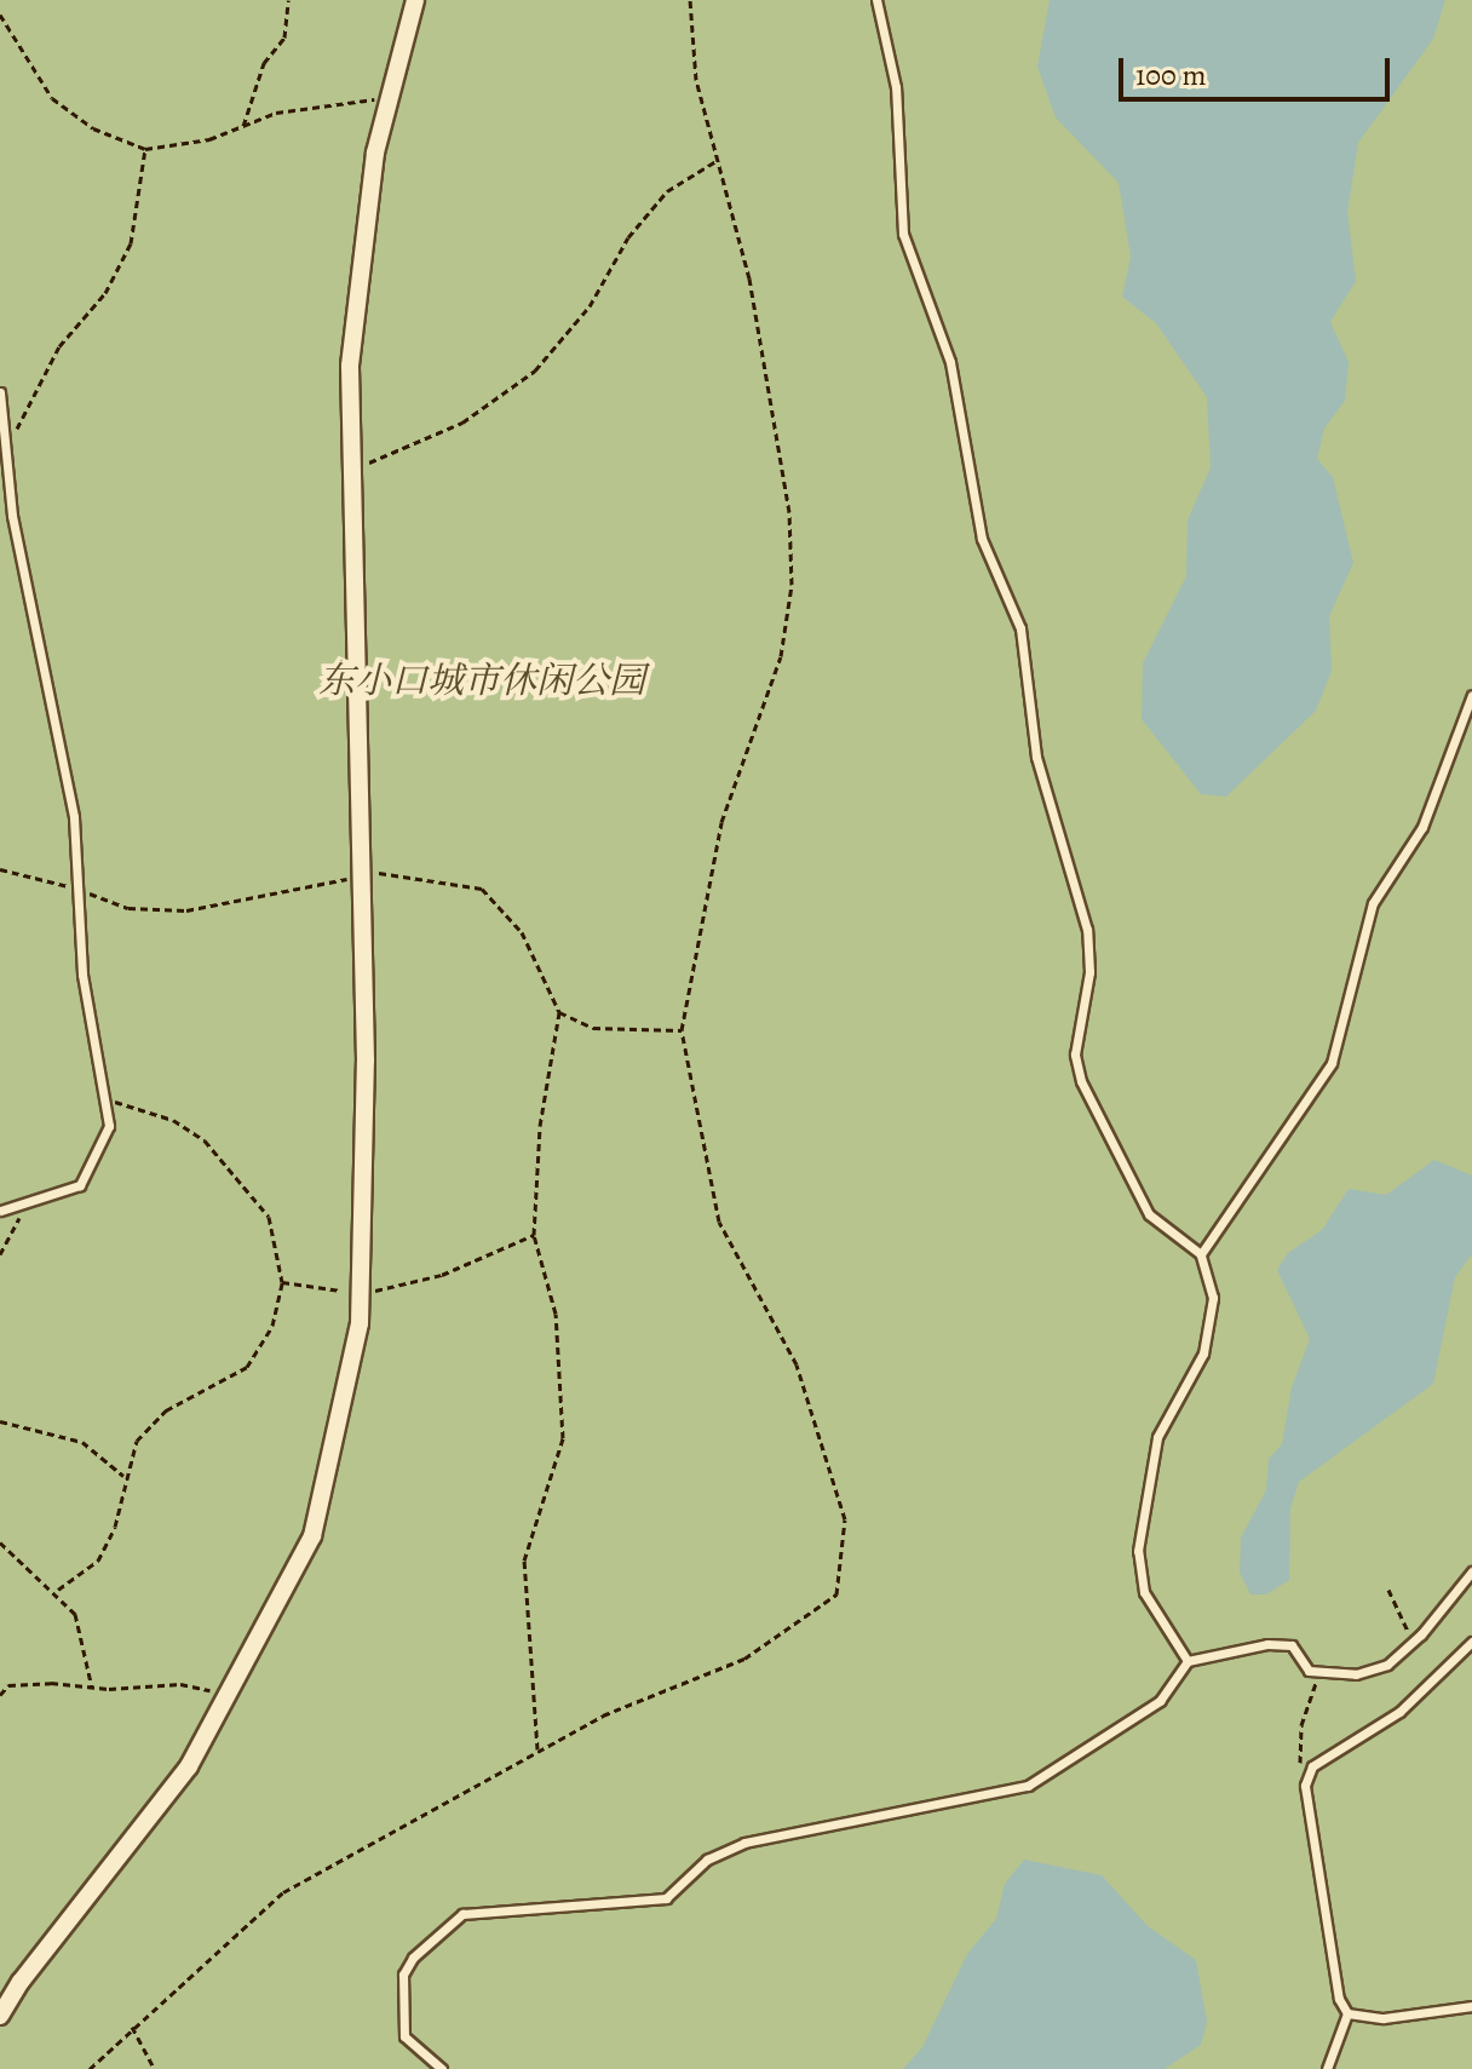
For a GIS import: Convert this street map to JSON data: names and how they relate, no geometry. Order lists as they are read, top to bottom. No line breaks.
{"parks":["东小口城市休闲公园"],"scale_bar":"100 m"}
